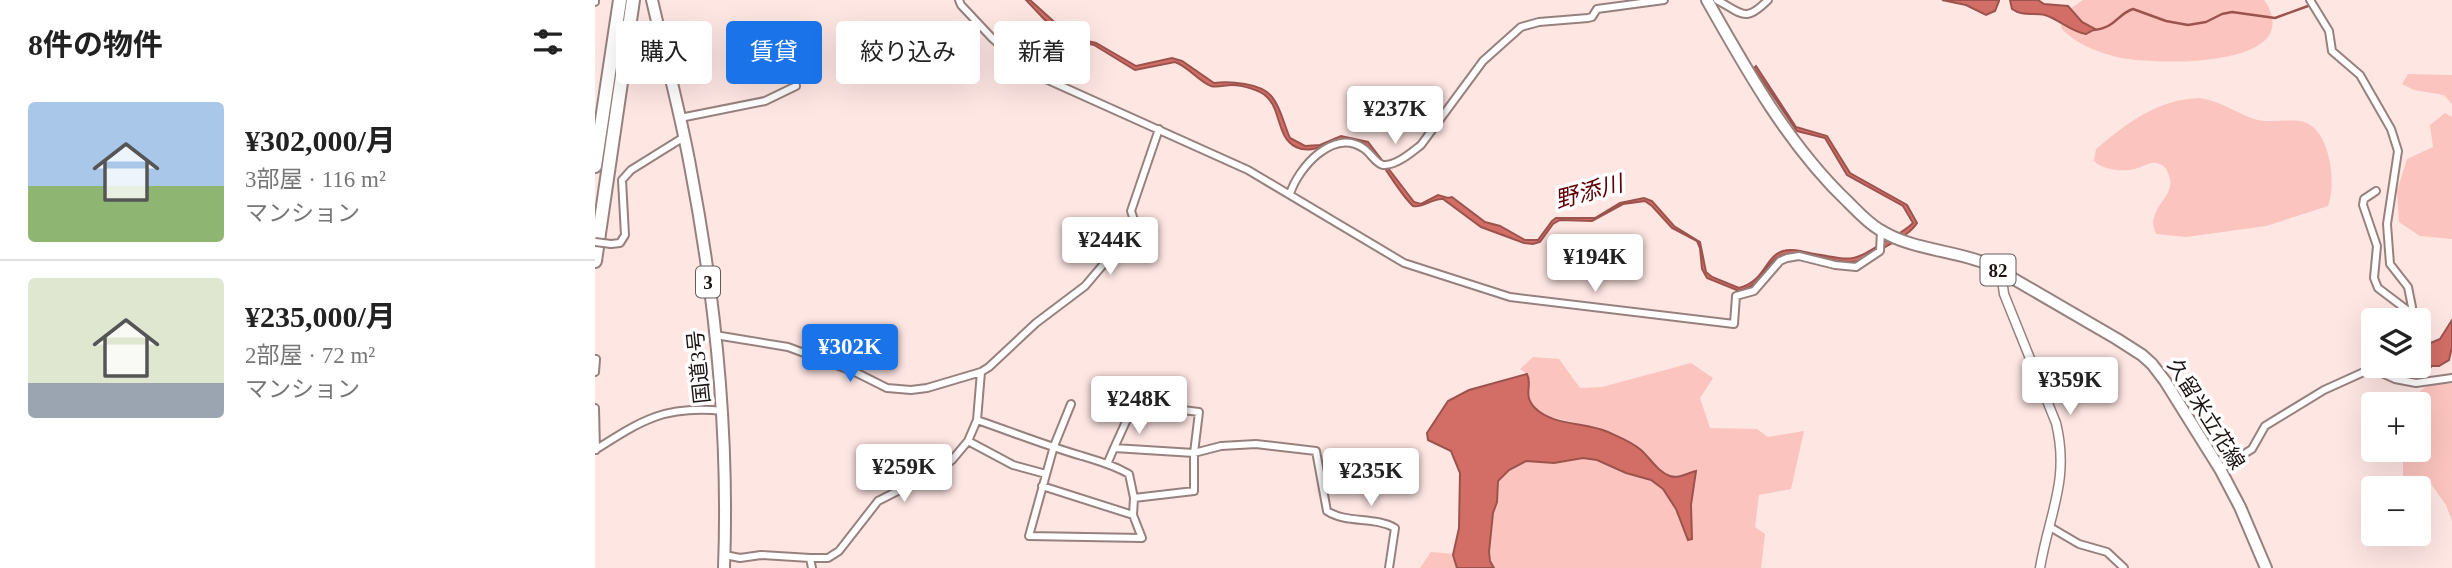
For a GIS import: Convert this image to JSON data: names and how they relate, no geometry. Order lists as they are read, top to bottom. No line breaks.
{"streets":{"main road":["82","3","国道3号","久留米立花線"]},"water":["野添川"],"page":{"heading":"8件の物件","chip":["購入","賃貸","絞り込み","新着"],"list":[{"name":"¥302,000/月","note":"3部屋 · 116 m² · マンション"},{"name":"¥235,000/月","note":"2部屋 · 72 m² · マンション"}],"price":["¥237K","¥244K","¥194K","¥302K","¥359K","¥248K","¥259K","¥235K"],"map_buttons":["+","−"]}}
